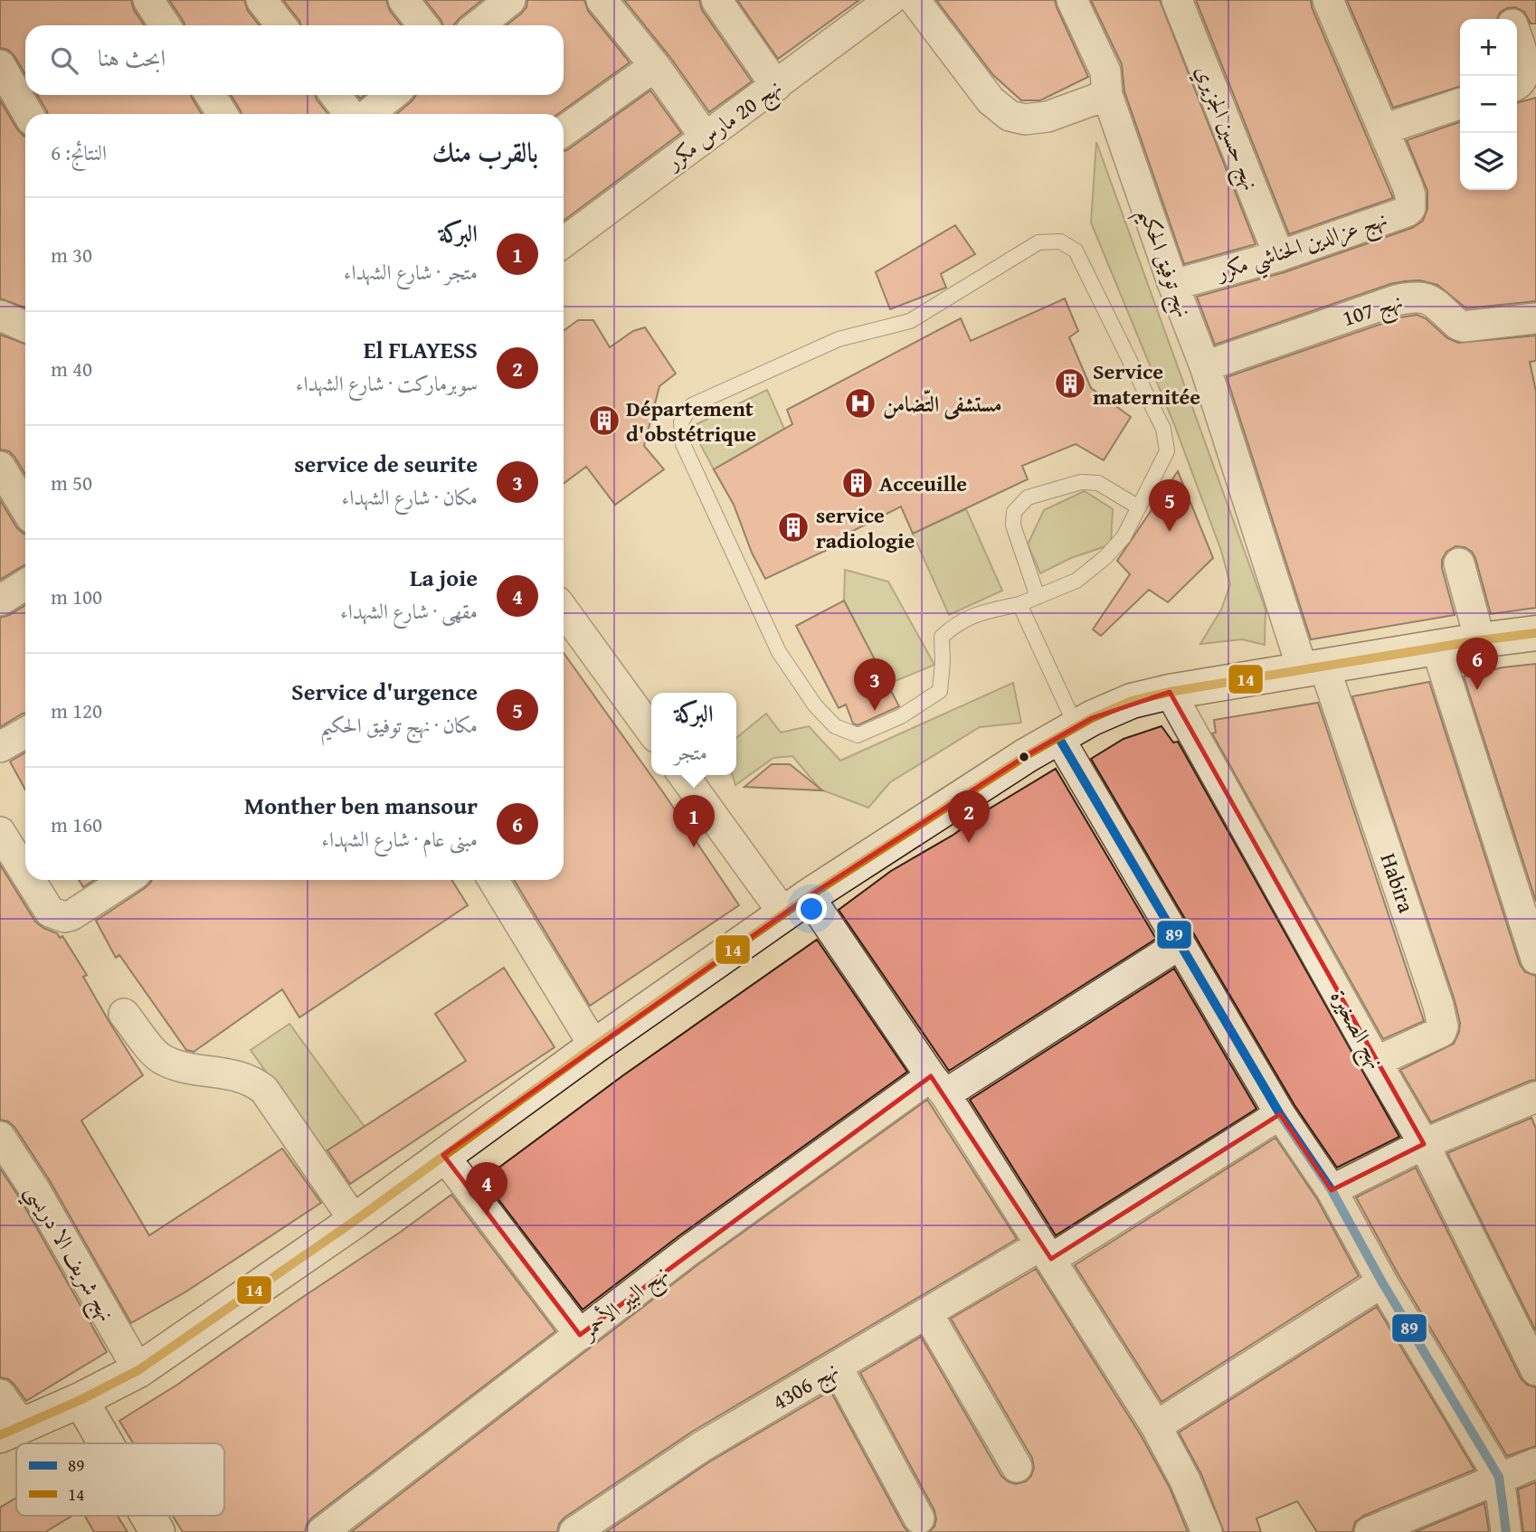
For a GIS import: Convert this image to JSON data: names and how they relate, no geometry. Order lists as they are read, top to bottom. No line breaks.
{"streets":{"street":["نهج 20 مارس مكرر","نهج حسين الجزيري","نهج عزالدين الحناشي مكرر","نهج توفيق الحكيم","نهج 107","Habira","نهج الصخيرة","نهج شريف الا دريسي","نهج البير الأحمر","نهج 4306"]},"crossings":[["نهج حسين الجزيري","نهج عزالدين الحناشي مكرر"],["نهج عزالدين الحناشي مكرر","نهج توفيق الحكيم"],["نهج توفيق الحكيم","نهج 107"],["نهج توفيق الحكيم","Habira"],["Habira","نهج الصخيرة"]],"places":{"building":["Service maternitée","Département d'obstétrique","Acceuille","service radiologie"],"hospital":["مستشفى التّضامن"]},"lines":["transit line 14","transit line 89"],"legend":["89","14"],"page":{"map_buttons":["+","−"],"search":"ابحث هنا","heading":["بالقرب منك","النتائج: 6"],"list":[{"mark":"1","name":"البركة","note":"متجر · شارع الشهداء","value":"30 m"},{"mark":"2","name":"El FLAYESS","note":"سوبرماركت · شارع الشهداء","value":"40 m"},{"mark":"3","name":"service de seurite","note":"مكان · شارع الشهداء","value":"50 m"},{"mark":"4","name":"La joie","note":"مقهى · شارع الشهداء","value":"100 m"},{"mark":"5","name":"Service d'urgence","note":"مكان · نهج توفيق الحكيم","value":"120 m"},{"mark":"6","name":"Monther ben mansour","note":"مبنى عام · شارع الشهداء","value":"160 m"}],"pins":["5","6","3","2","1","4"],"popup":["البركة","متجر"]}}
